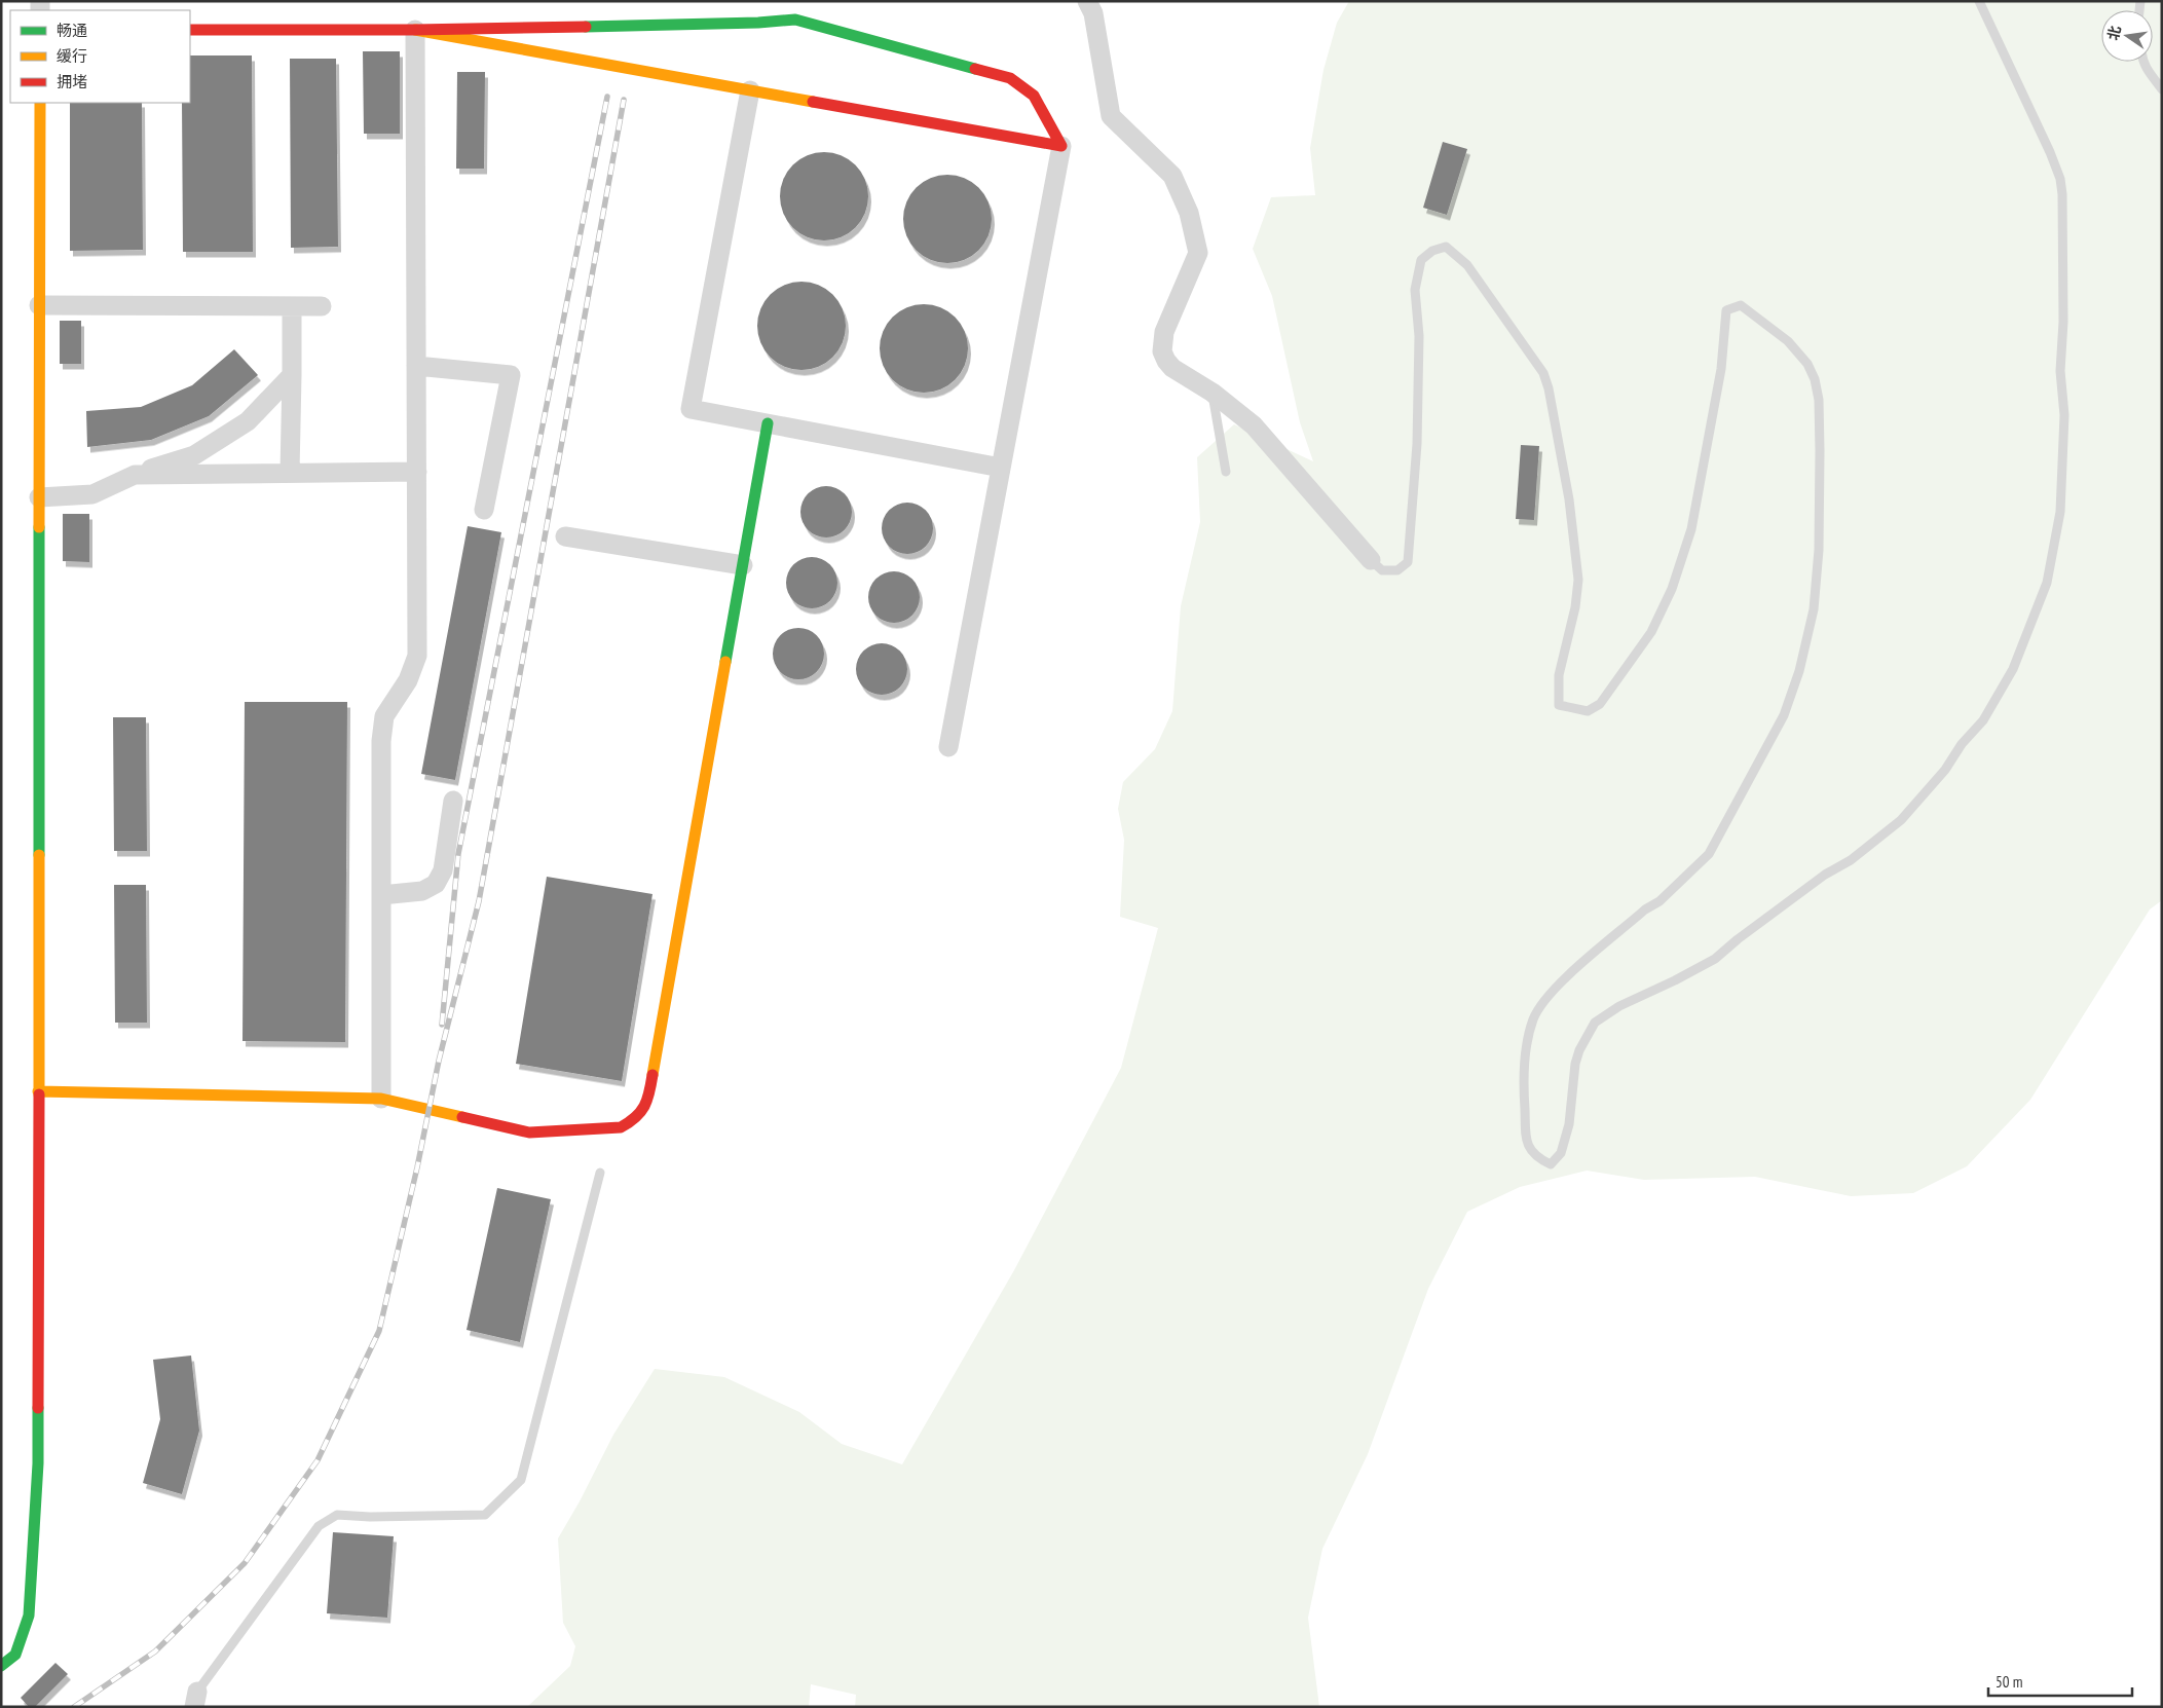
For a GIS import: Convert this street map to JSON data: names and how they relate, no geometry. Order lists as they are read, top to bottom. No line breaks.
{"legend":["畅通","缓行","拥堵"],"scale_bar":"50 m","north":"left"}
